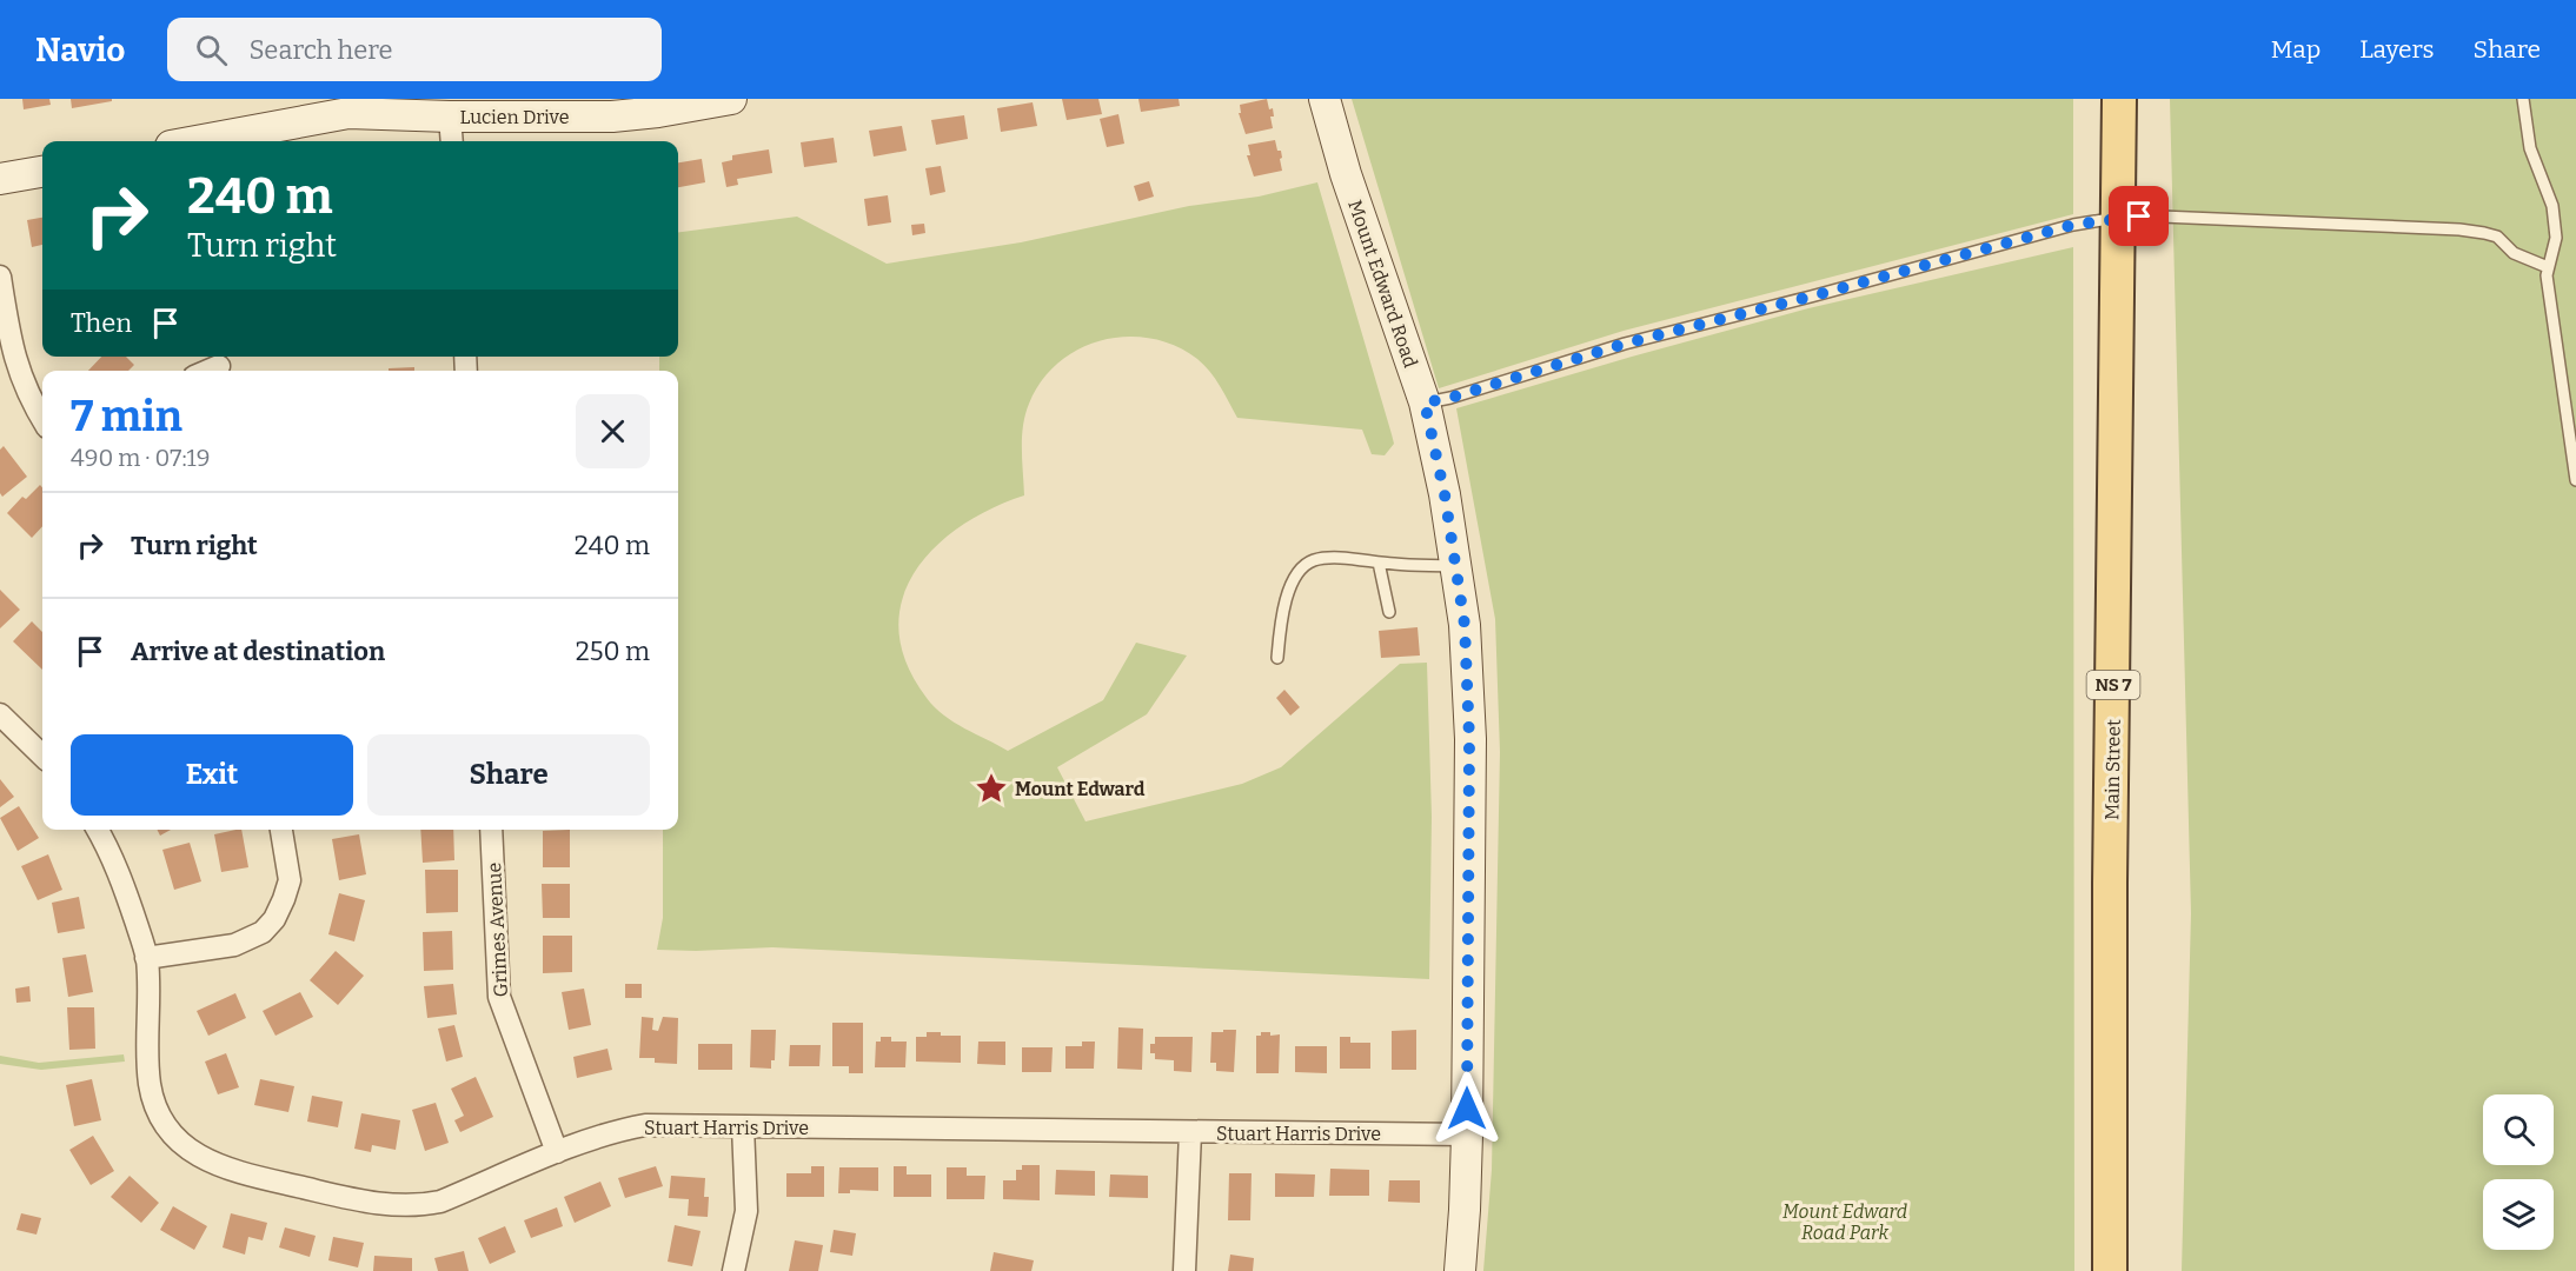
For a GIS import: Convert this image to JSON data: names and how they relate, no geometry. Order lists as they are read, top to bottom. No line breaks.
{"streets":{"main road":["NS 7","Main Street"],"street":["Lucien Drive","Mount Edward Road","Grimes Avenue","Stuart Harris Drive"]},"crossings":[["Mount Edward Road","Stuart Harris Drive"],["Grimes Avenue","Stuart Harris Drive"]],"parks":["Mount Edward Road Park"],"places":{"place":["Mount Edward"]},"page":{"header":"Navio","search":"Search here","nav":["Map","Layers","Share"],"turn":["240 m","Turn right"],"then":"Then","heading":["7 min","490 m · 07:19"],"list":[{"name":"Turn right","value":"240 m"},{"name":"Arrive at destination","value":"250 m"}],"buttons":["Exit","Share"]}}
